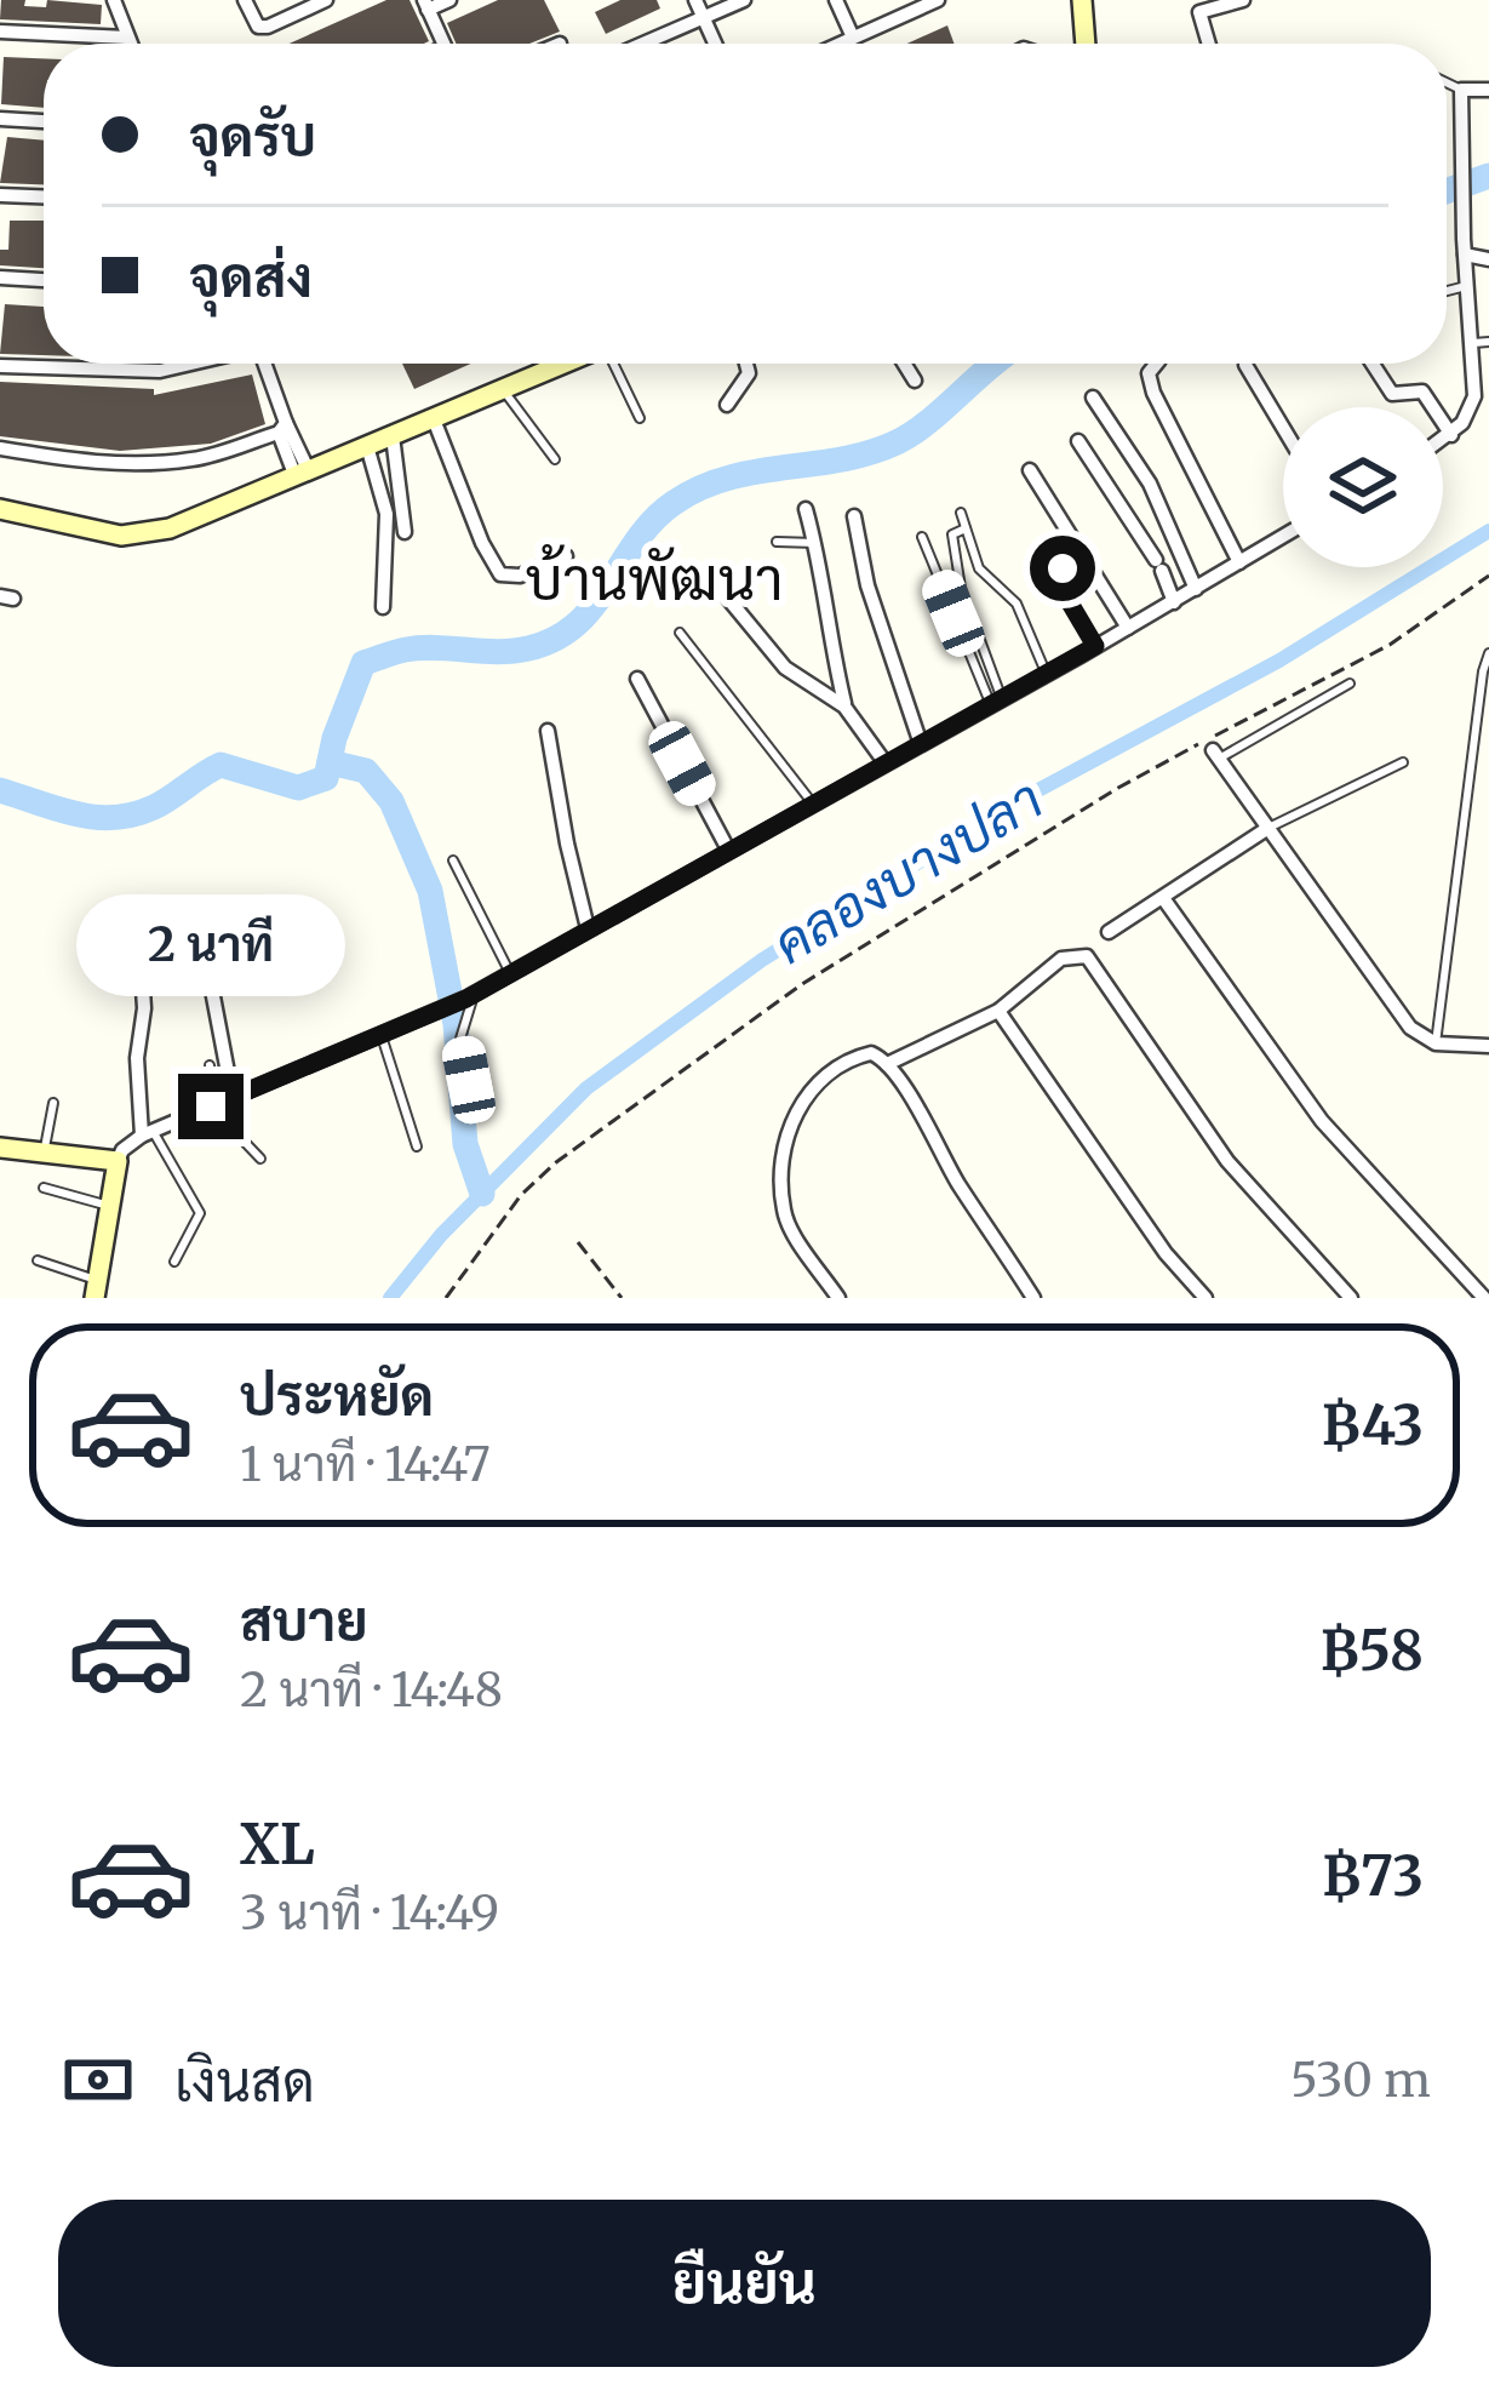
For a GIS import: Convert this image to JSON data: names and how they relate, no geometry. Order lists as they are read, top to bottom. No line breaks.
{"districts":["บ้านพัฒนา"],"water":["คลองบางปลา"],"page":{"banner":["จุดรับ","จุดส่ง"],"bubble":"2 นาที","list":[{"name":"ประหยัด","note":"1 นาที · 14:47","value":"฿43"},{"name":"สบาย","note":"2 นาที · 14:48","value":"฿58"},{"name":"XL","note":"3 นาที · 14:49","value":"฿73"}],"pay":["เงินสด","530 m"],"buttons":"ยืนยัน"}}
